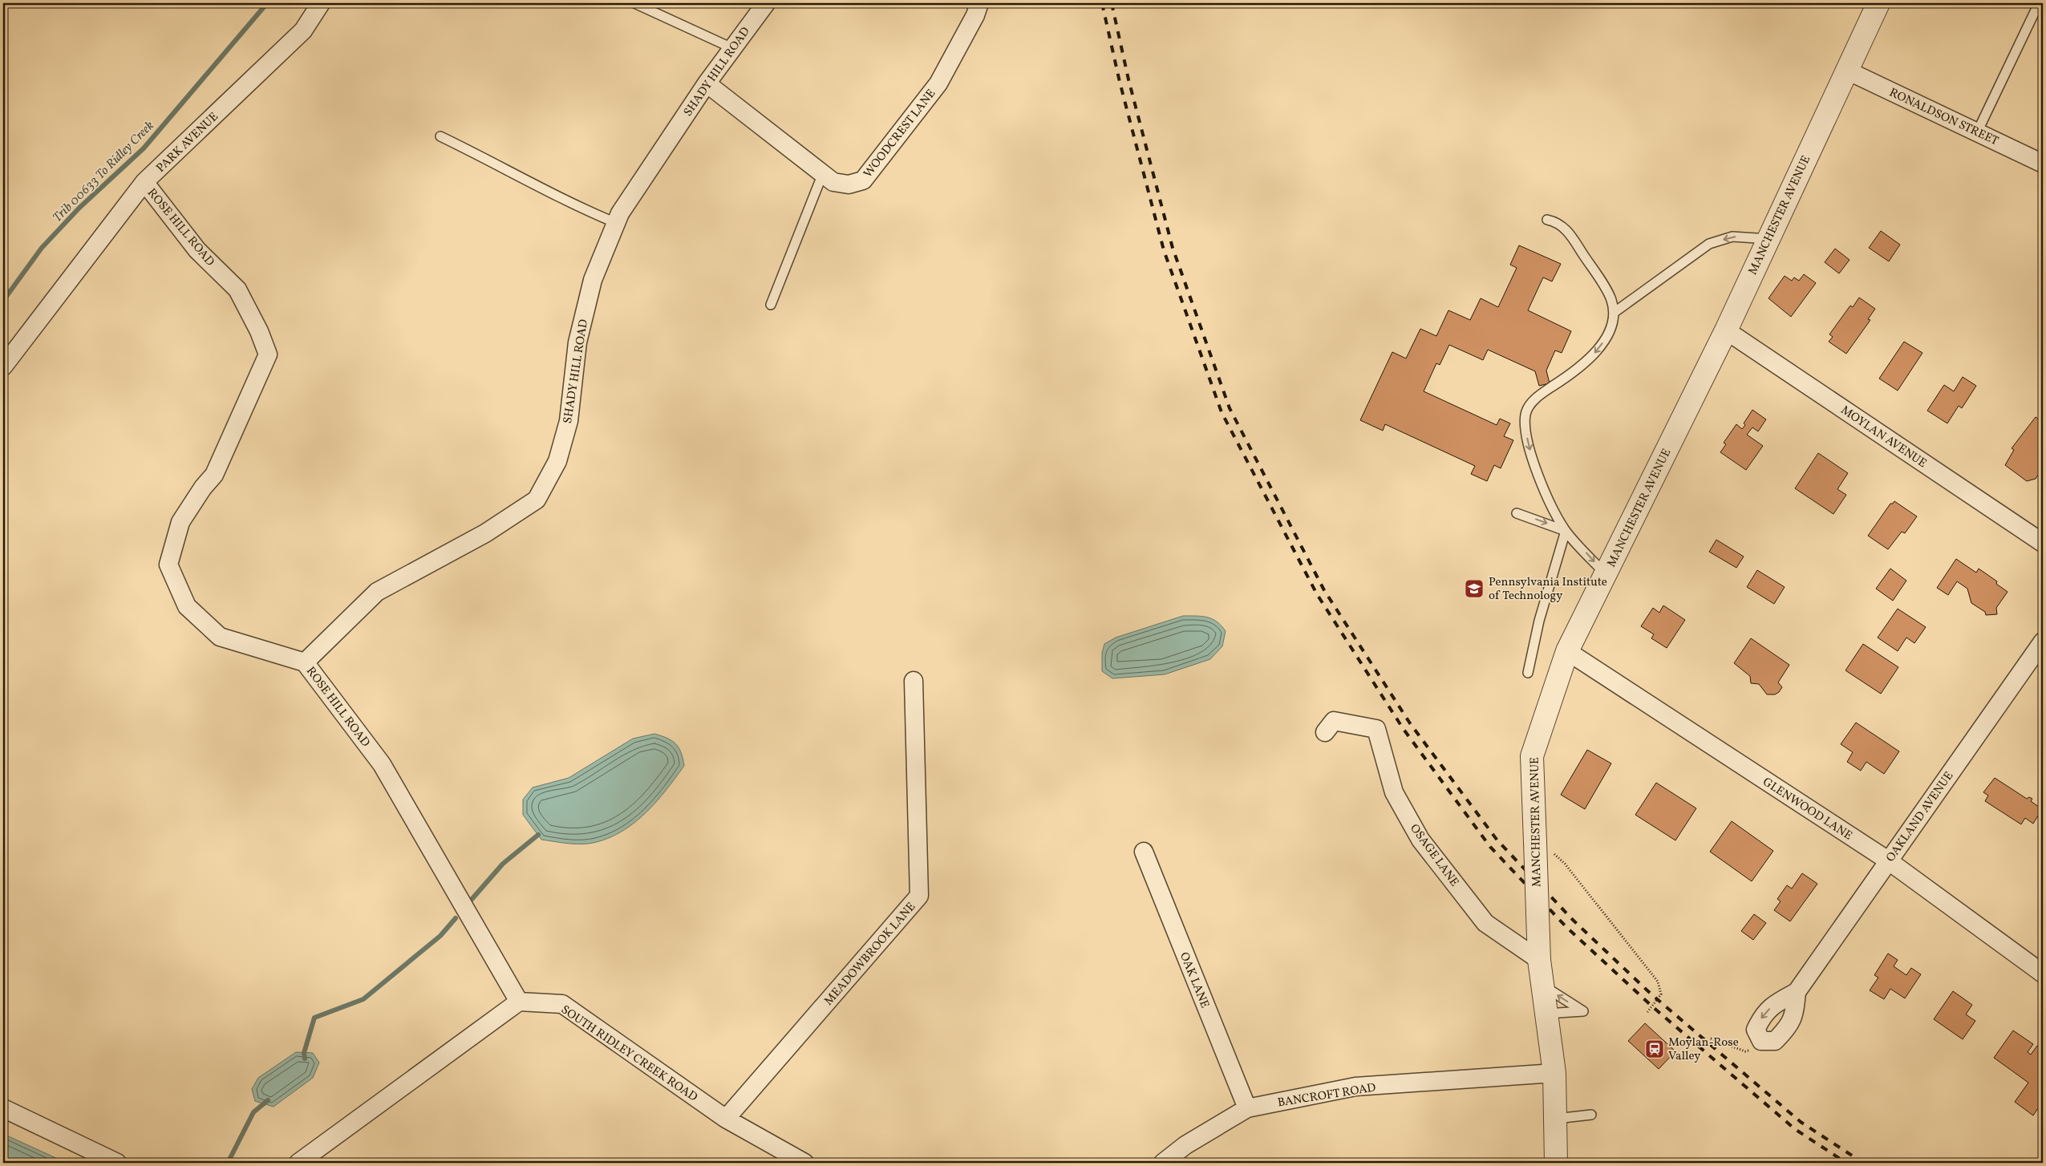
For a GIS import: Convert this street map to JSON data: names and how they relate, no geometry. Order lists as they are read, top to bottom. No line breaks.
{"streets":{"street":["SHADY HILL ROAD","RONALDSON STREET","WOODCREST LANE","PARK AVENUE","MANCHESTER AVENUE","ROSE HILL ROAD","MOYLAN AVENUE","GLENWOOD LANE","OAKLAND AVENUE","OSAGE LANE","MEADOWBROOK LANE","OAK LANE","SOUTH RIDLEY CREEK ROAD","BANCROFT ROAD"]},"crossings":[["SHADY HILL ROAD","WOODCREST LANE"],["SHADY HILL ROAD","ROSE HILL ROAD"],["RONALDSON STREET","MANCHESTER AVENUE"],["PARK AVENUE","ROSE HILL ROAD"],["MANCHESTER AVENUE","MOYLAN AVENUE"],["MANCHESTER AVENUE","GLENWOOD LANE"],["MANCHESTER AVENUE","OSAGE LANE"],["MANCHESTER AVENUE","BANCROFT ROAD"],["ROSE HILL ROAD","SOUTH RIDLEY CREEK ROAD"],["GLENWOOD LANE","OAKLAND AVENUE"],["MEADOWBROOK LANE","SOUTH RIDLEY CREEK ROAD"],["OAK LANE","BANCROFT ROAD"]],"water":["Trib 00633 To Ridley Creek"],"places":{"school or university":["Pennsylvania Institute of Technology"],"station":["Moylan-Rose Valley"]}}
